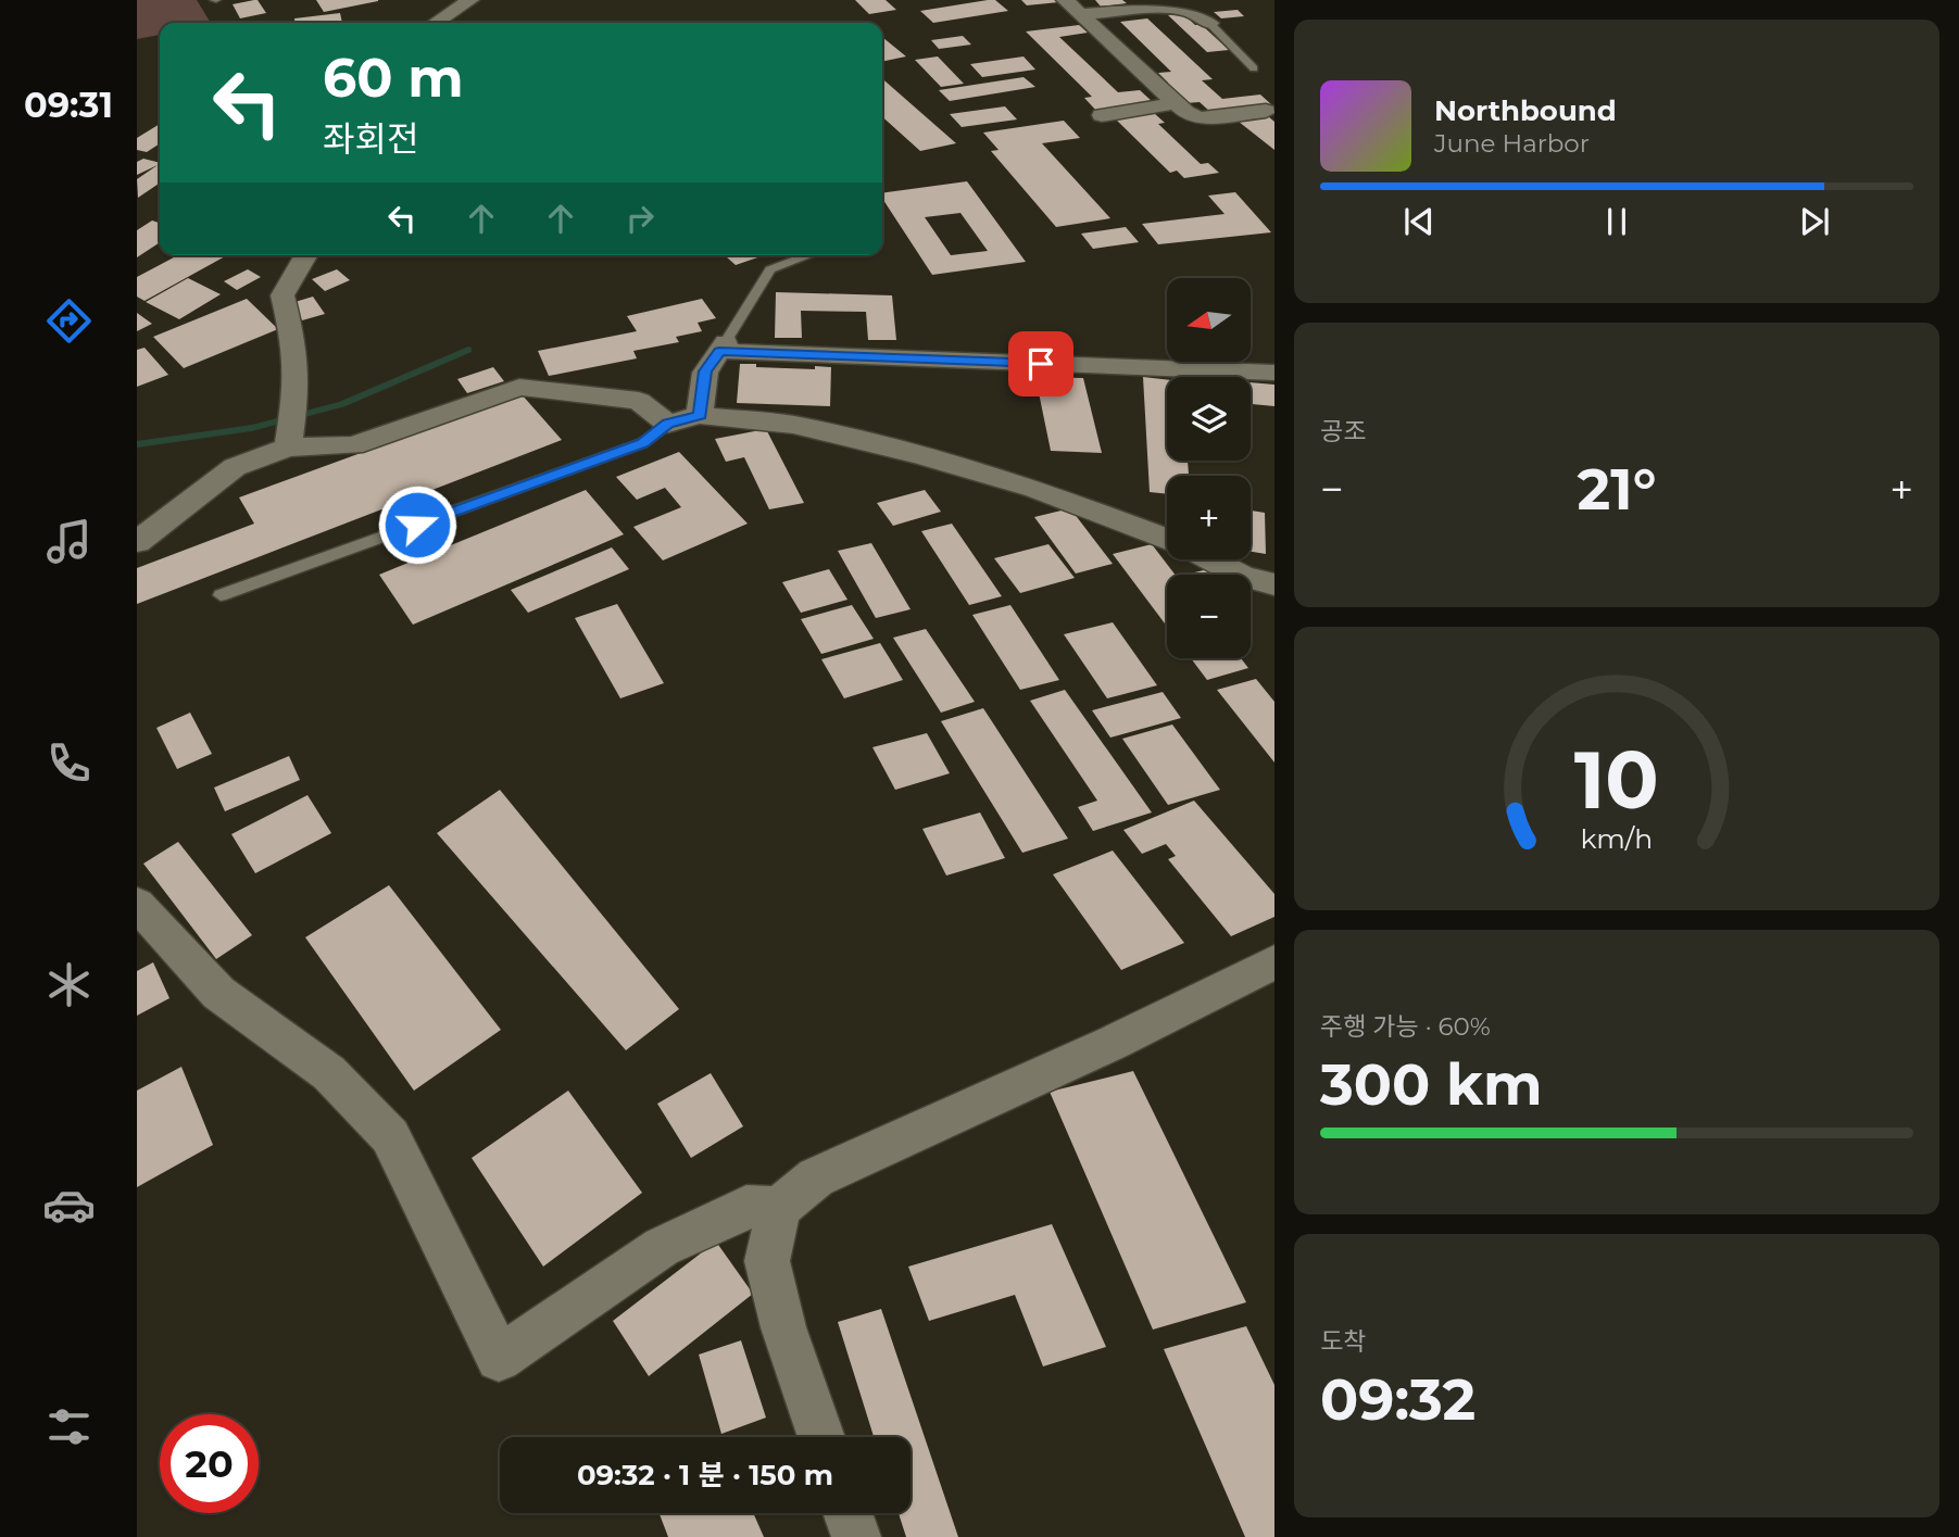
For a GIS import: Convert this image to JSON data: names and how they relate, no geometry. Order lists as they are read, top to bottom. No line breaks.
{"north":"left","page":{"tabs":"09:31","turn":["60 m","좌회전"],"song":["Northbound","June Harbor"],"map_buttons":["+","−"],"tile":["공조",["주행 가능 · 60%","300 km"],["도착","09:32"]],"heat":["−","21°","+"],"limit":"20","trip":"09:32 · 1 분 · 150 m","gauge":["10","km/h"]}}
